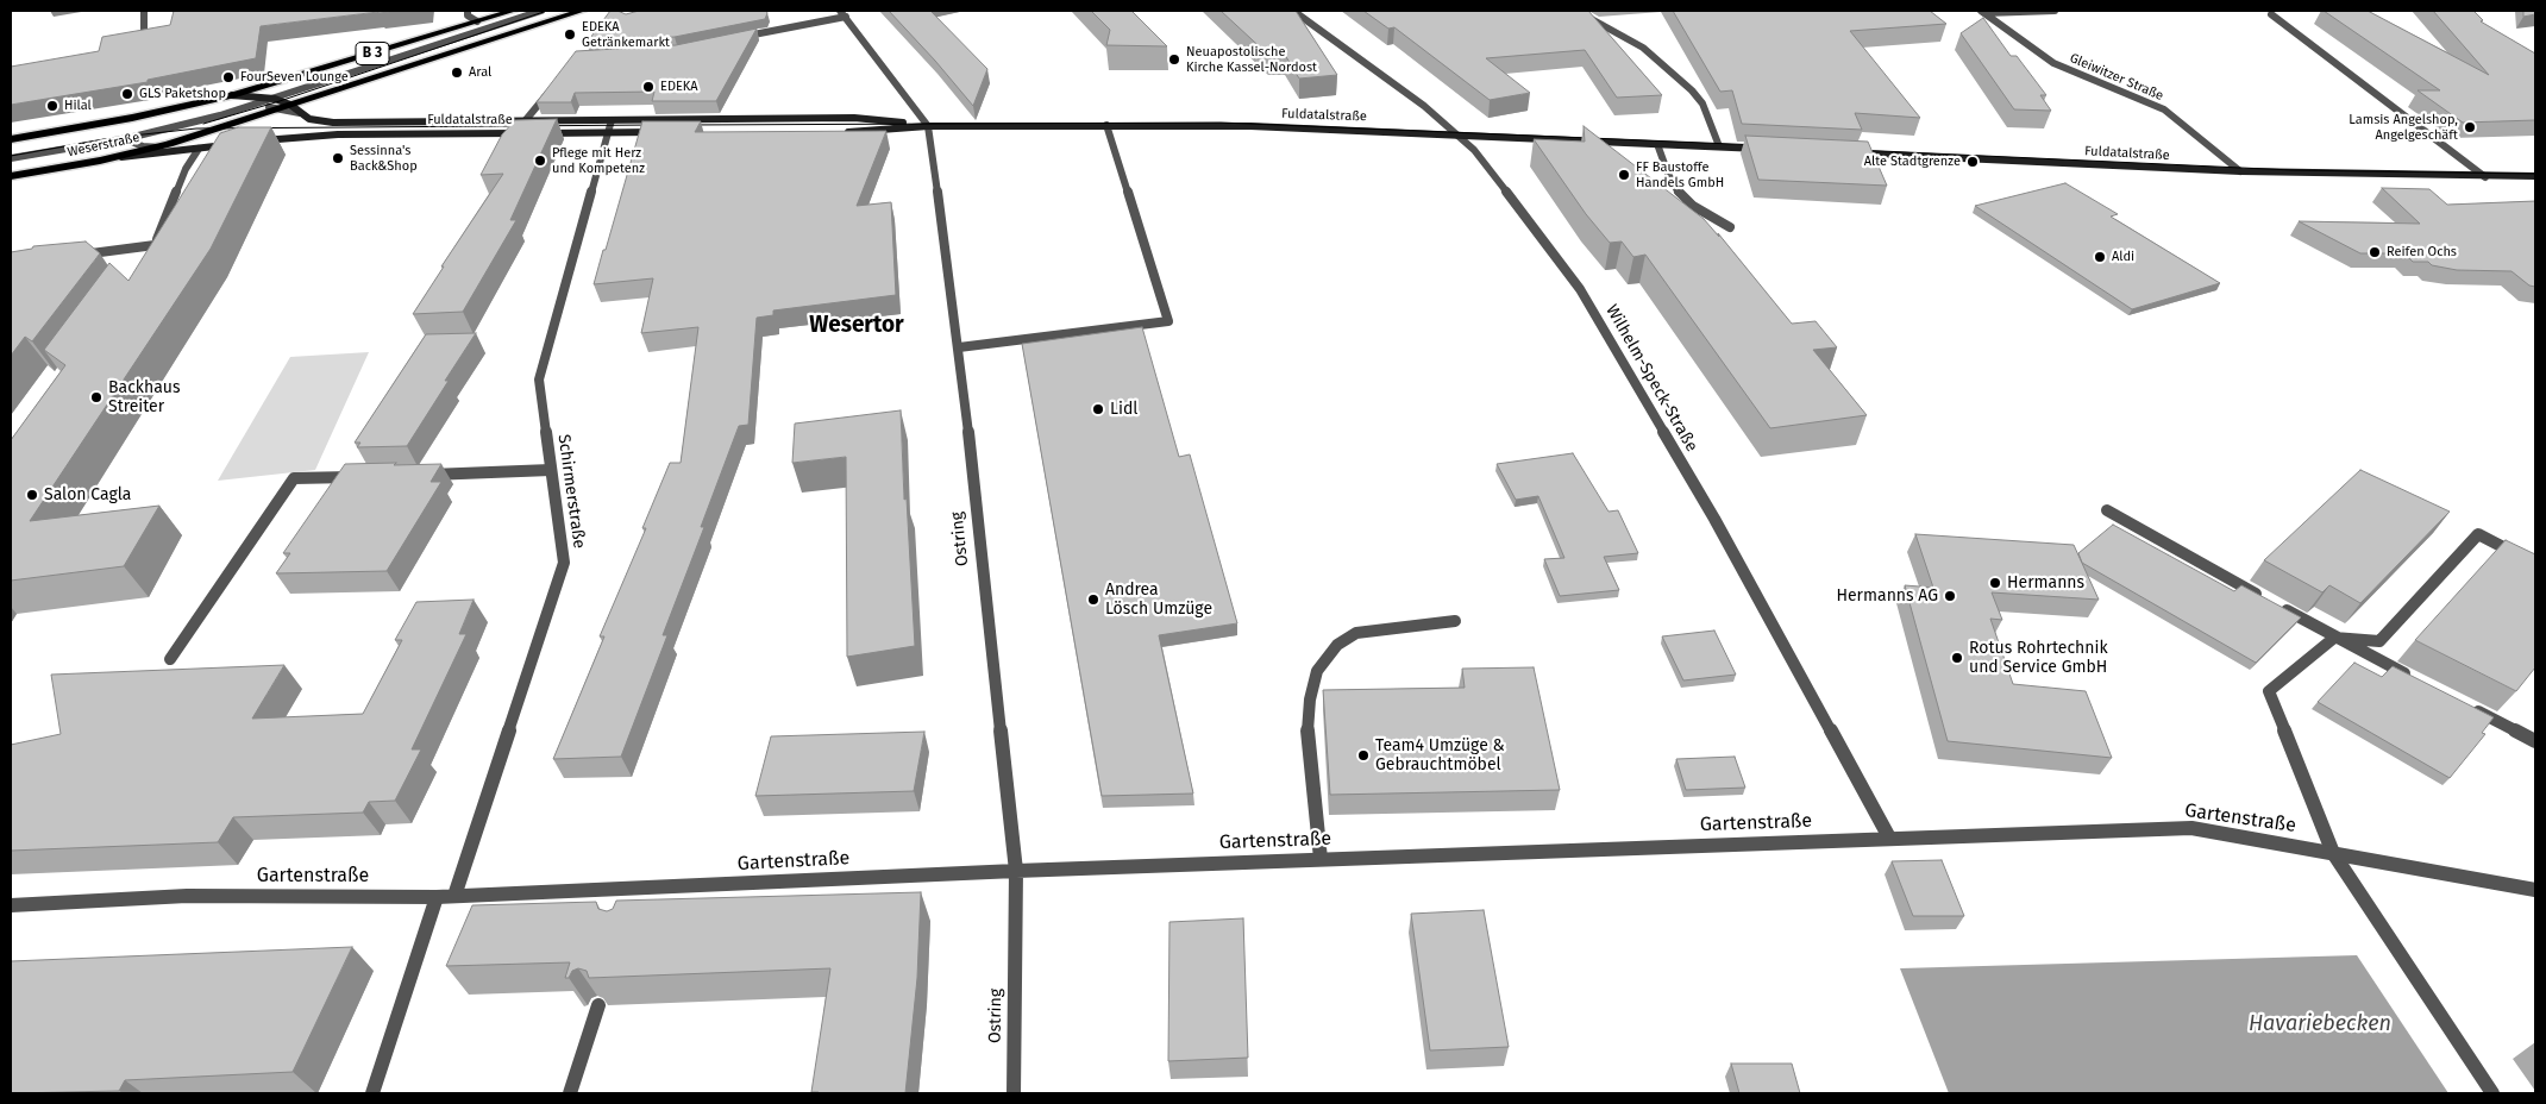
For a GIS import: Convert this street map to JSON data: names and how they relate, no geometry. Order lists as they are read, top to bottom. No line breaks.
{"streets":{"main road":["B 3","Fuldatalstraße","Weserstraße"],"street":["Gleiwitzer Straße","Wilhelm-Speck-Straße","Schirmerstraße","Ostring","Gartenstraße"]},"crossings":[["B 3","Fuldatalstraße"],["B 3","Weserstraße"],["Gleiwitzer Straße","Fuldatalstraße"],["Fuldatalstraße","Wilhelm-Speck-Straße"],["Fuldatalstraße","Schirmerstraße"],["Fuldatalstraße","Ostring"],["Wilhelm-Speck-Straße","Gartenstraße"],["Schirmerstraße","Gartenstraße"],["Ostring","Gartenstraße"]],"districts":["Wesertor"],"water":["Havariebecken"],"places":["EDEKA Getränkemarkt","Neuapostolische Kirche Kassel-Nordost","Aral","FourSeven Lounge","EDEKA","GLS Paketshop","Hilal","Lamsis Angelshop, Angelgeschäft","Sessinna's Back&Shop","Pflege mit Herz und Kompetenz","Alte Stadtgrenze","FF Baustoffe Handels GmbH","Reifen Ochs","Aldi","Backhaus Streiter","Lidl","Salon Cagla","Hermanns","Hermanns AG","Andrea Lösch Umzüge","Rotus Rohrtechnik und Service GmbH","Team4 Umzüge & Gebrauchtmöbel"]}
